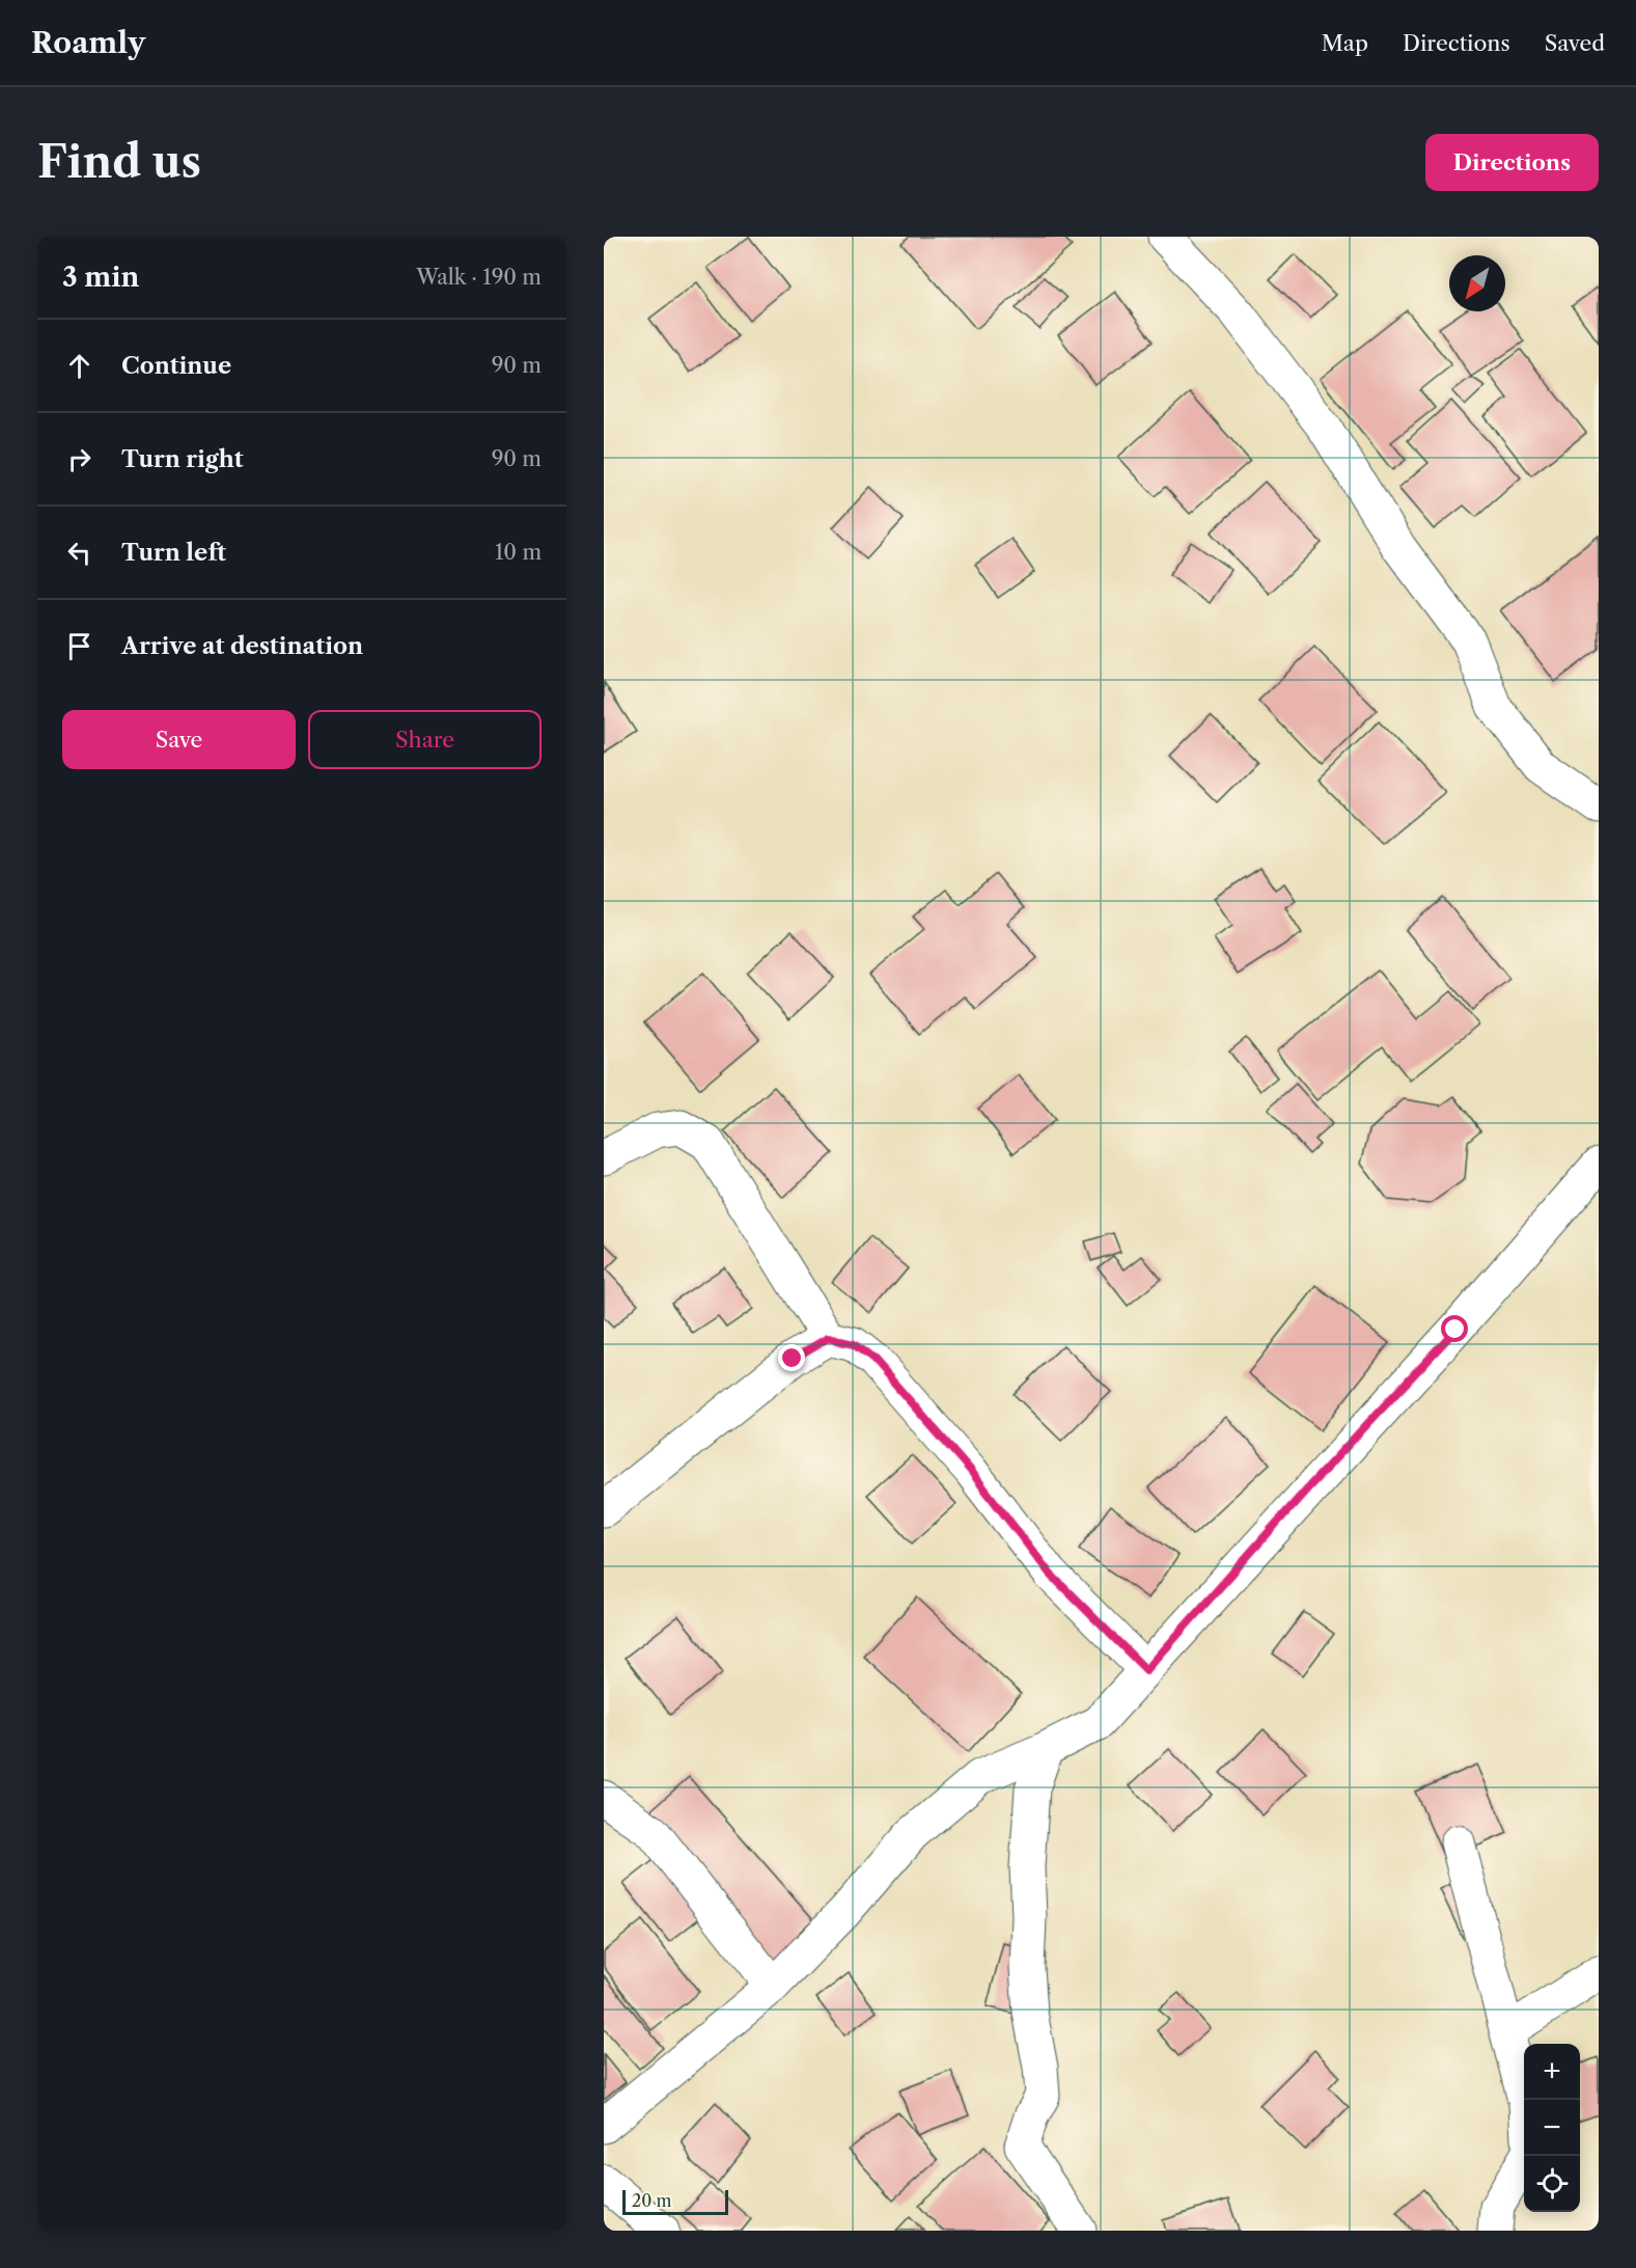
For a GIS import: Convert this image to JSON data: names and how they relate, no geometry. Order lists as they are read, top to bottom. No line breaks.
{"scale_bar":"20 m","north":"bottom left","page":{"header":"Roamly","nav":["Map","Directions","Saved"],"buttons":["Directions",["Save","Share"]],"title":"Find us","heading":["3 min","Walk · 190 m"],"list":[["Continue","90 m"],["Turn right","90 m"],["Turn left","10 m"],"Arrive at destination"],"map_buttons":["+","−"],"scale":"20 m"}}
